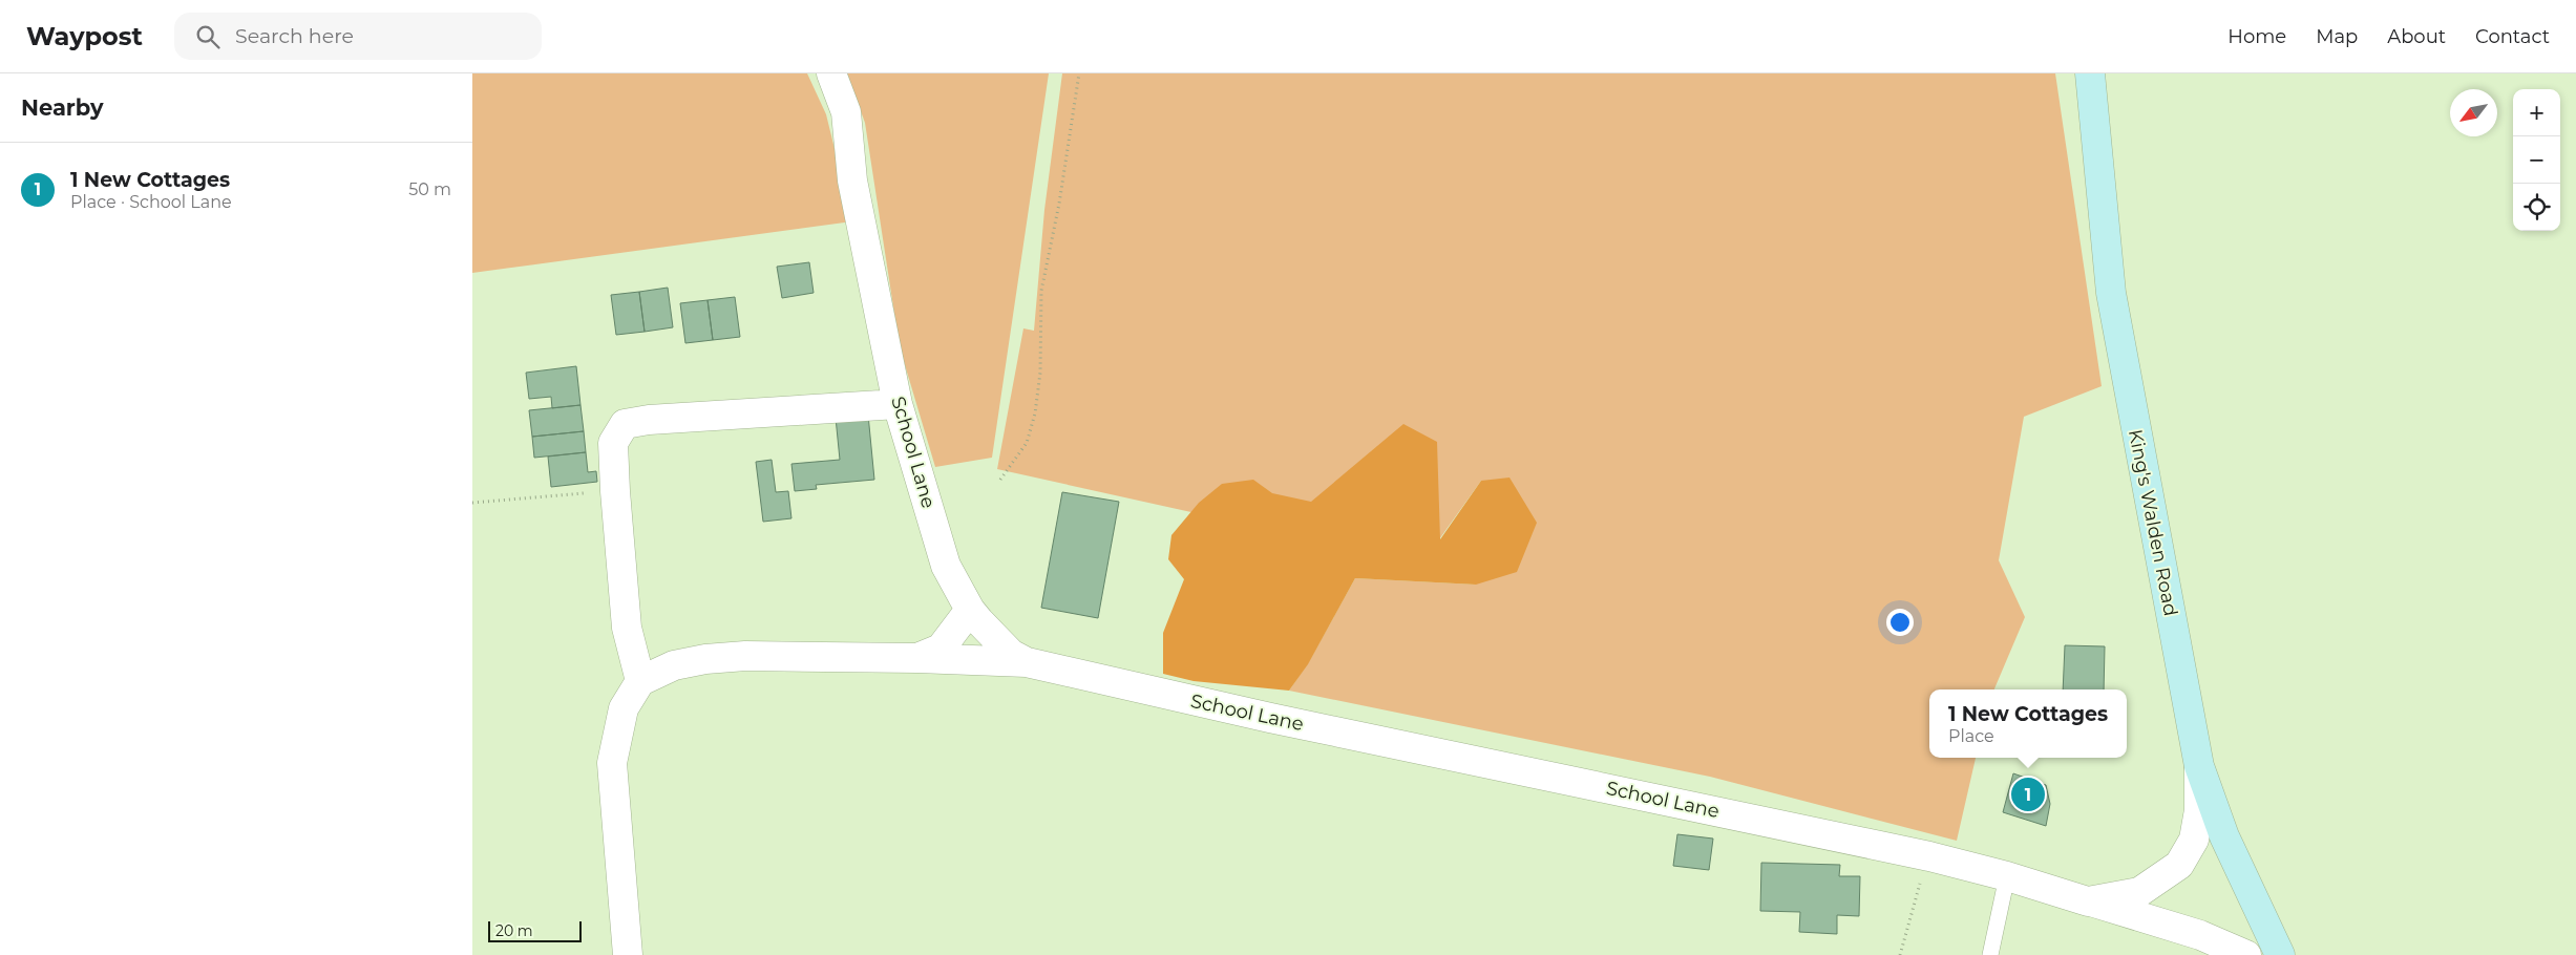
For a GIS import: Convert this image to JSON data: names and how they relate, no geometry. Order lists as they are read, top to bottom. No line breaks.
{"streets":{"street":["School Lane","King's Walden Road"]},"crossings":[["School Lane","King's Walden Road"]],"scale_bar":"20 m","north":"bottom left","page":{"header":"Waypost","search":"Search here","nav":["Home","Map","About","Contact"],"heading":"Nearby","map_buttons":["+","−"],"list":[{"mark":"1","name":"1 New Cottages","note":"Place · School Lane","value":"50 m"}],"popup":["1 New Cottages","Place"],"pins":"1","scale":"20 m"}}
